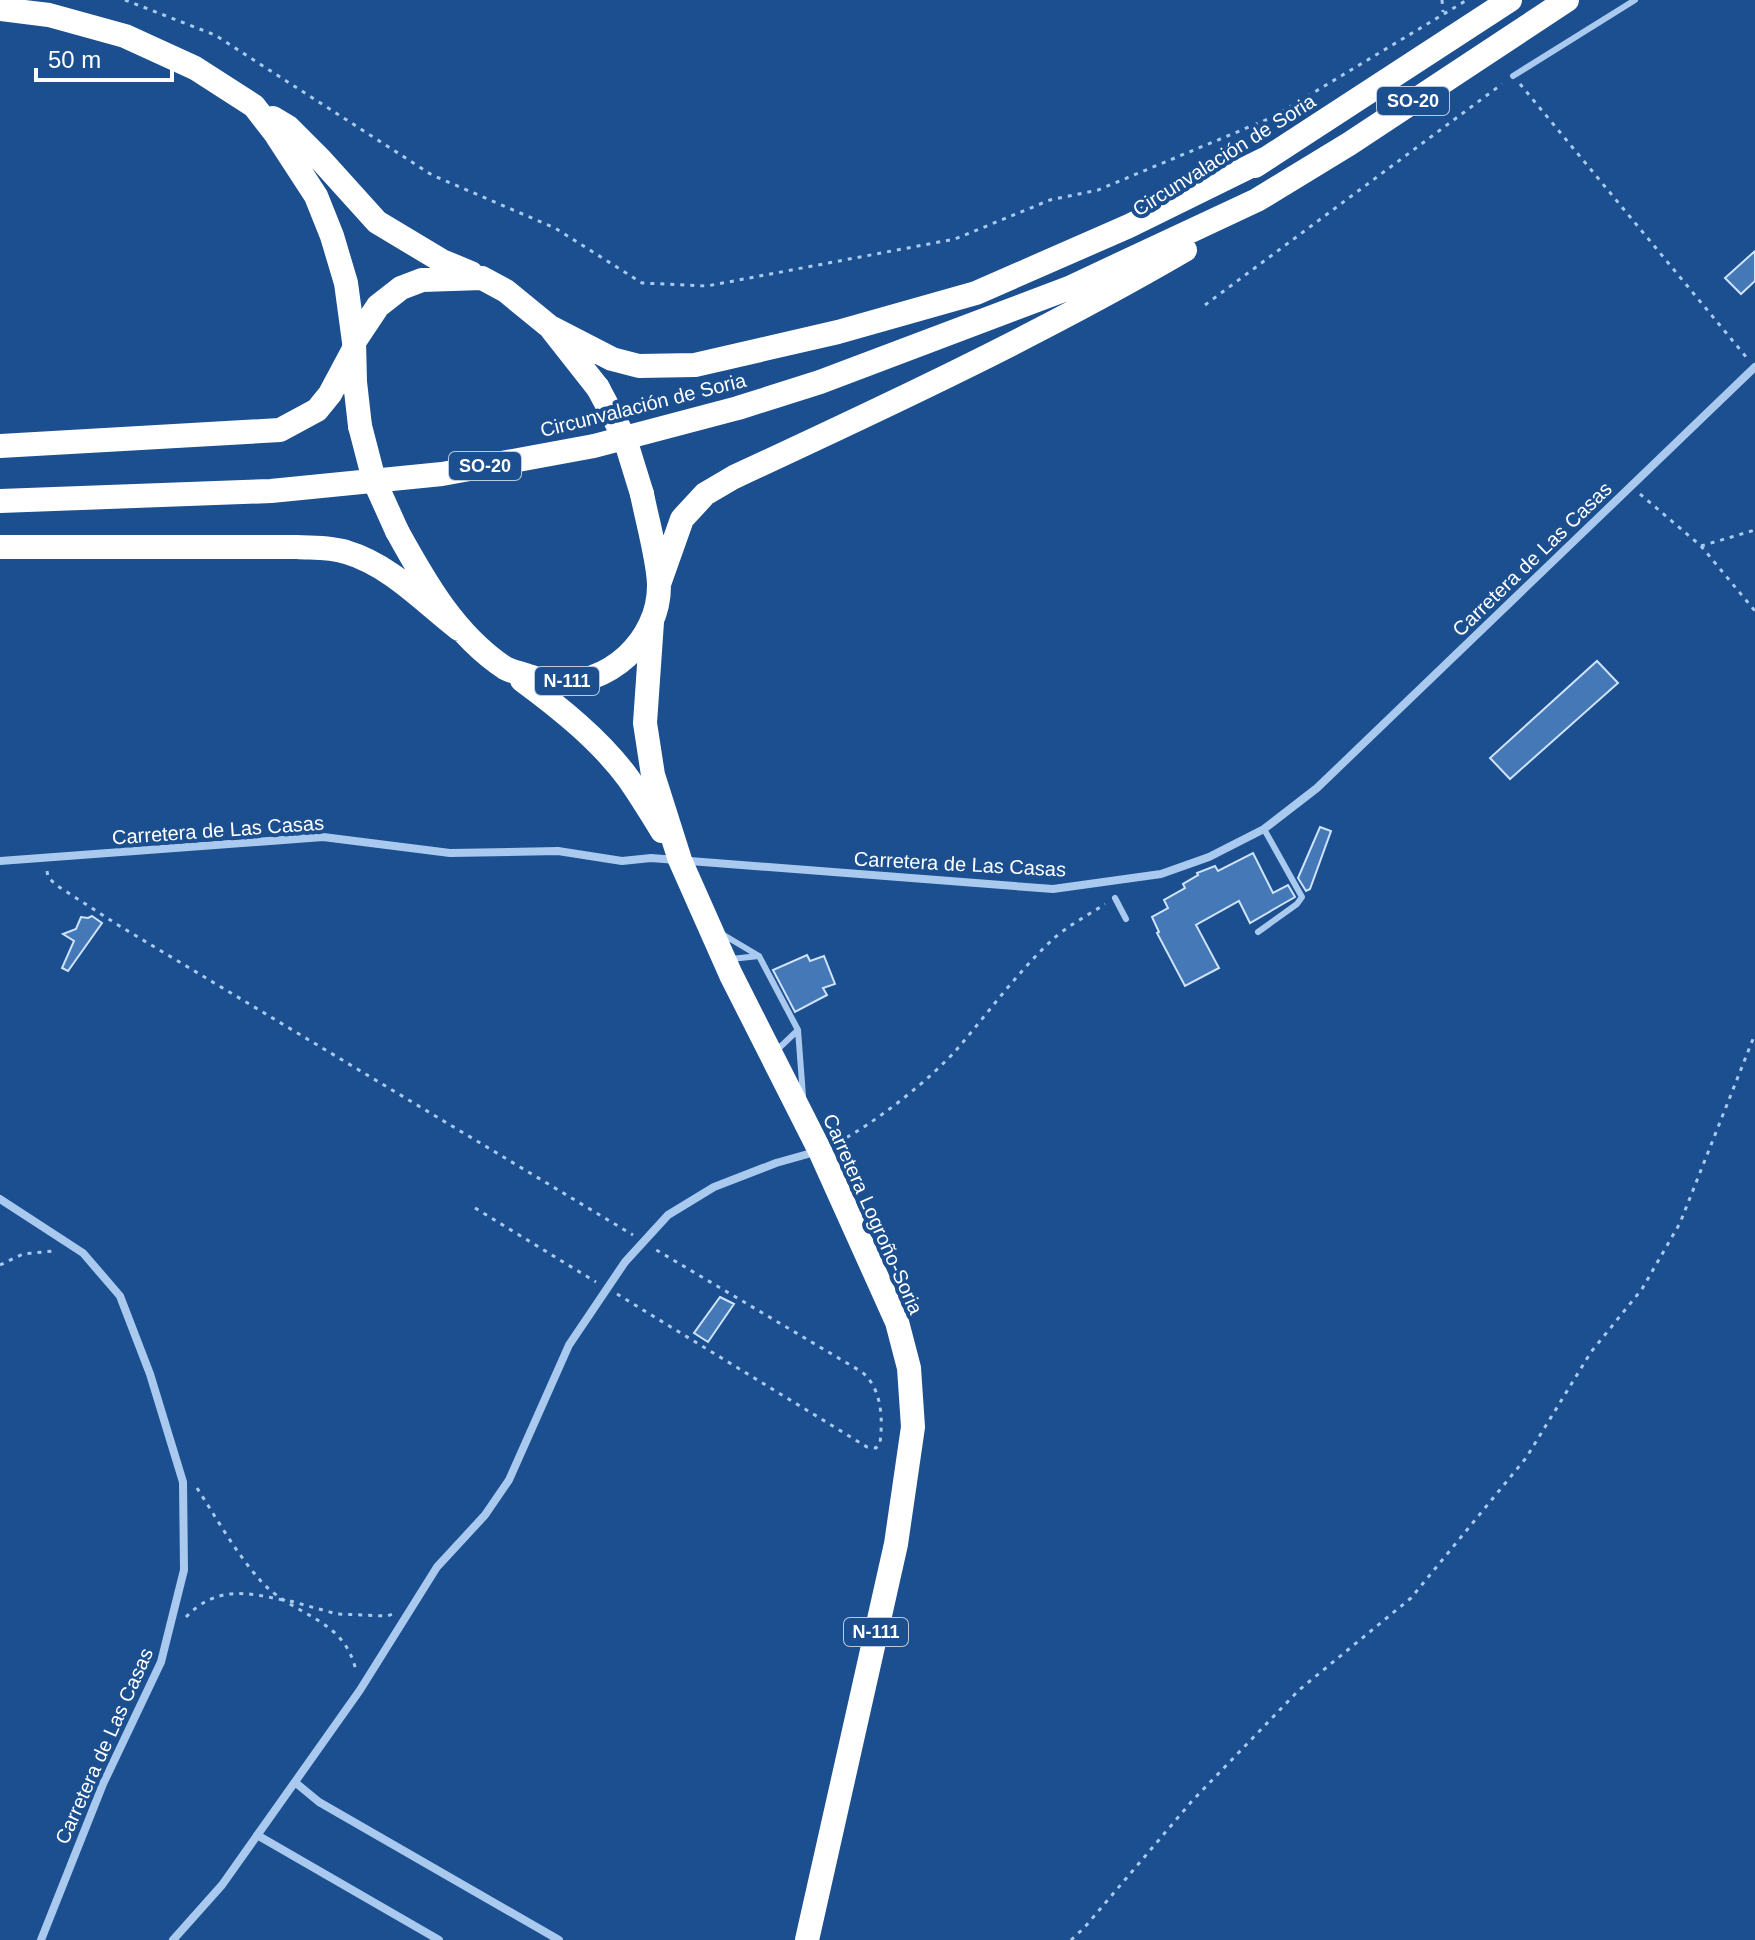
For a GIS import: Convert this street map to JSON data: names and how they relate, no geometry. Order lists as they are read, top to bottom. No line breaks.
{"streets":{"highway":["SO-20","Circunvalación de Soria","N-111","Carretera Logroño-Soria"],"street":["Carretera de Las Casas"]},"crossings":[["SO-20","Circunvalación de Soria"],["SO-20","N-111"],["Carretera de Las Casas","Carretera Logroño-Soria"],["N-111","Carretera Logroño-Soria"]],"scale_bar":"50 m"}
